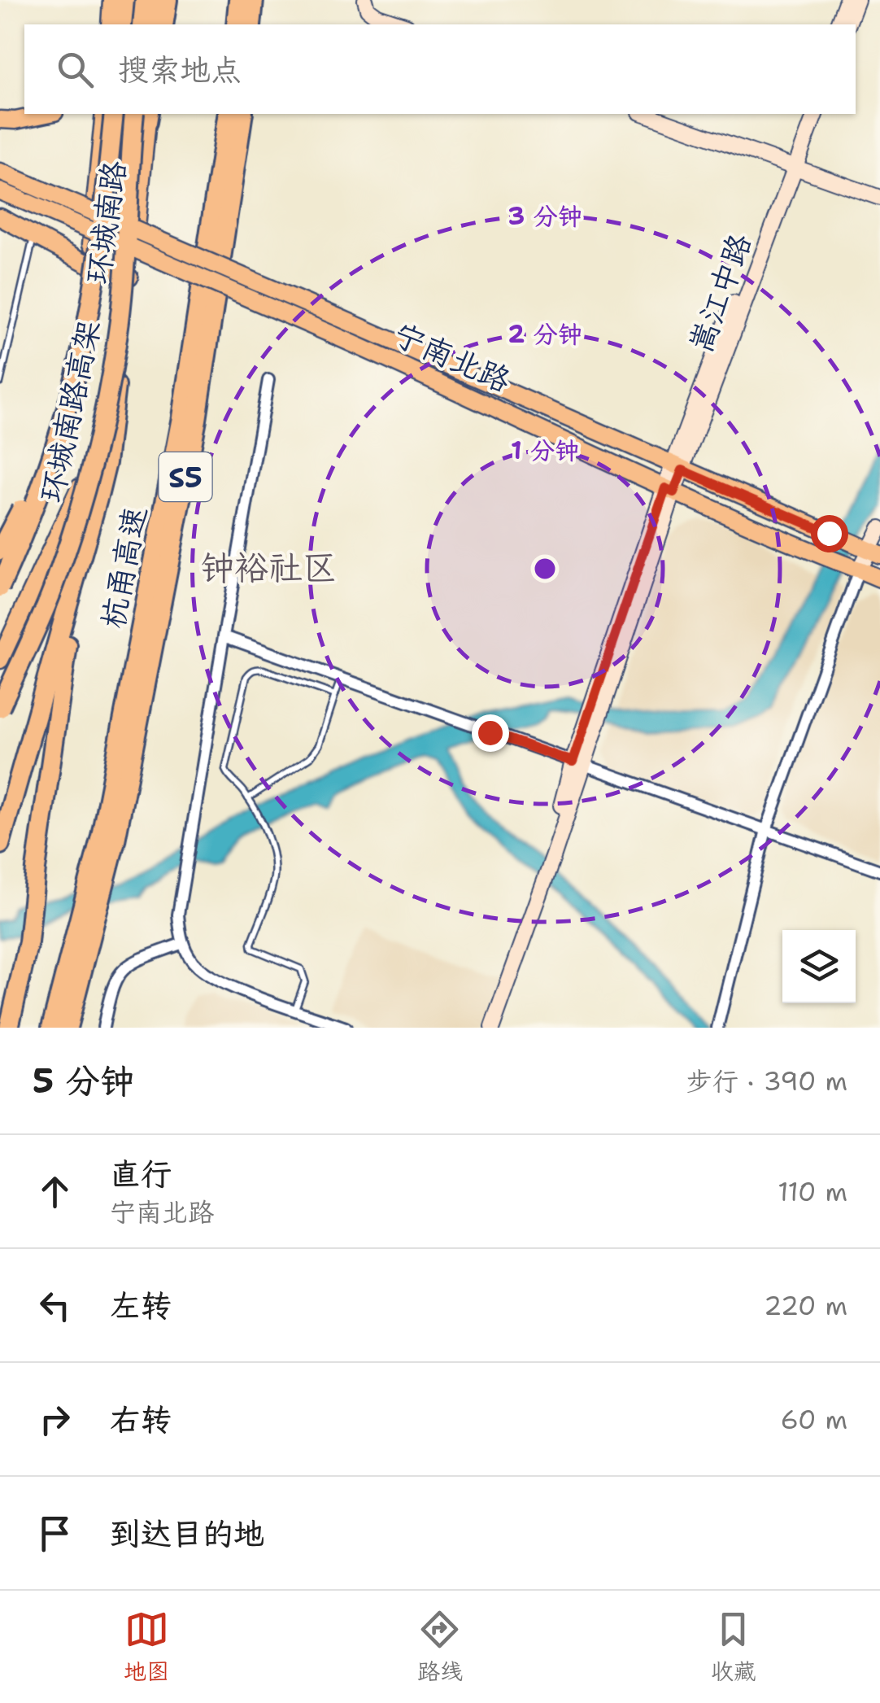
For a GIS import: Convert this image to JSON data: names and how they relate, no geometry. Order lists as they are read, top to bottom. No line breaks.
{"streets":{"highway":["环城南路高架","S5","杭甬高速"],"main road":["环城南路","宁南北路"],"street":["嵩江中路"]},"crossings":[["环城南路","环城南路高架"],["嵩江中路","宁南北路"]],"districts":["钟裕社区"],"page":{"search":"搜索地点","heading":["5 分钟","步行 · 390 m"],"list":[["直行","宁南北路","110 m"],["左转","220 m"],["右转","60 m"],"到达目的地"],"nav":["地图","路线","收藏"]},"rings":["3 分钟","2 分钟","1 分钟"]}
